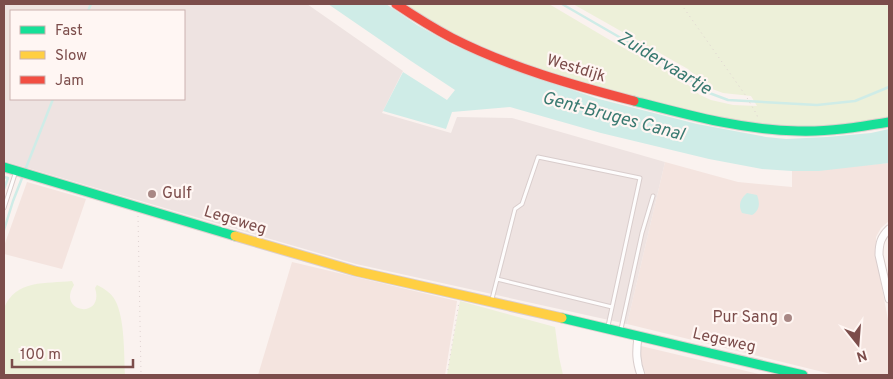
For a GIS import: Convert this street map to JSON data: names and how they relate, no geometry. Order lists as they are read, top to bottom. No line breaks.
{"streets":{"street":["Westdijk","Legeweg"]},"water":["Zuidervaartje","Gent-Bruges Canal"],"places":["Gulf","Pur Sang"],"legend":["Fast","Slow","Jam"],"scale_bar":"100 m","north":"bottom"}
